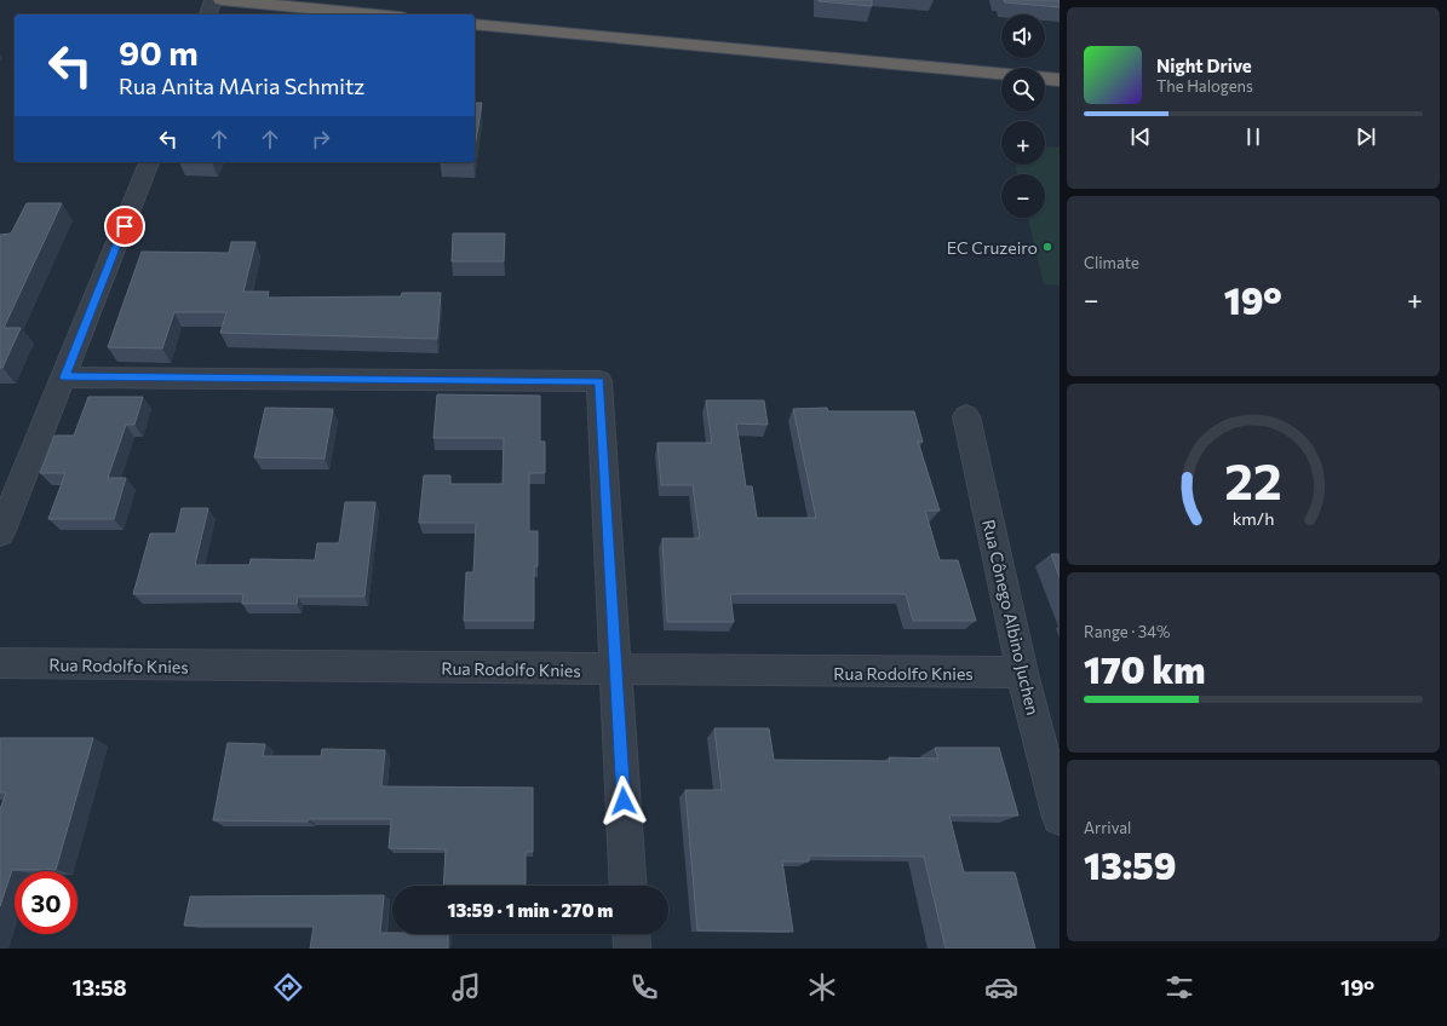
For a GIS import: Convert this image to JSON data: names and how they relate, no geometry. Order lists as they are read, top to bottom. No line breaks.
{"streets":{"street":["Rua Cônego Albino Juchen","Rua Rodolfo Knies"]},"crossings":[["Rua Cônego Albino Juchen","Rua Rodolfo Knies"]],"places":["EC Cruzeiro"],"page":{"map_buttons":["+","−"],"turn":["90 m","Rua Anita MAria Schmitz"],"song":["Night Drive","The Halogens"],"tile":["Climate",["Range · 34%","170 km"],["Arrival","13:59"]],"heat":["−","19°","+"],"limit":"30","trip":"13:59 · 1 min · 270 m","tabs":["13:58","19°"],"gauge":["22","km/h"]}}
